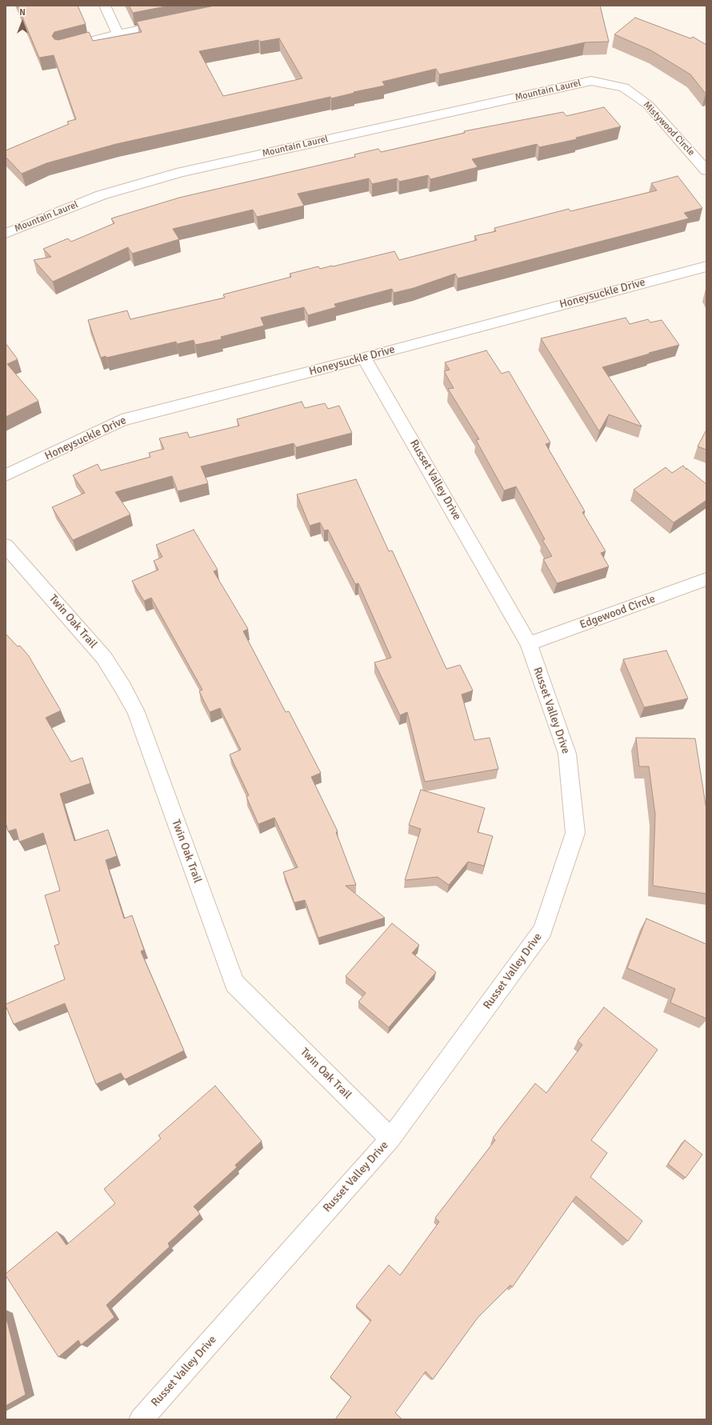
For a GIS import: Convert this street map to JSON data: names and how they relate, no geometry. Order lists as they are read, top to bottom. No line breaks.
{"streets":{"street":["Mountain Laurel","Mistywood Circle","Honeysuckle Drive","Russet Valley Drive","Edgewood Circle","Twin Oak Trail"]},"crossings":[["Mountain Laurel","Mistywood Circle"],["Honeysuckle Drive","Russet Valley Drive"],["Russet Valley Drive","Edgewood Circle"],["Russet Valley Drive","Twin Oak Trail"]],"north":"top"}
